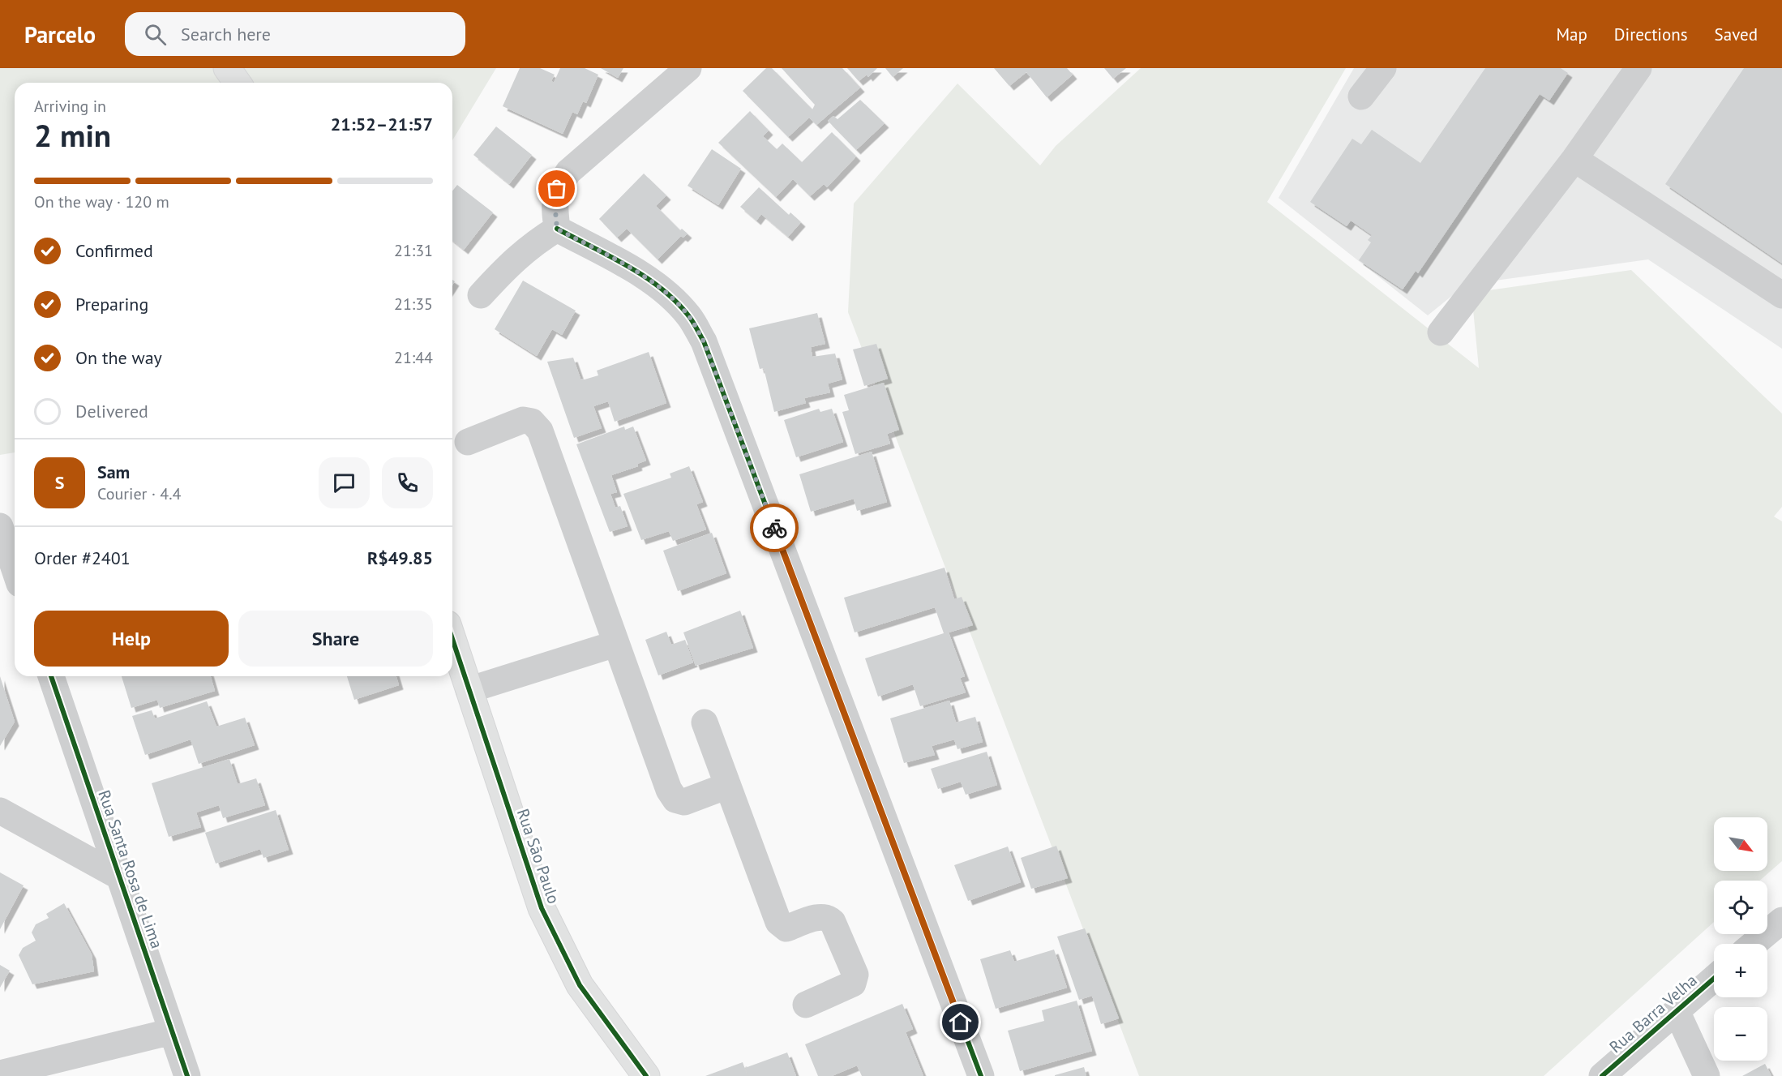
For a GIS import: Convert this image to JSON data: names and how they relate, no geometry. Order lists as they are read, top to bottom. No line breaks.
{"streets":{"main road":["Rua São Paulo"],"street":["Rua Santa Rosa de Lima","Rua Barra Velha"]},"north":"bottom right","page":{"header":"Parcelo","search":"Search here","nav":["Map","Directions","Saved"],"heading":["2 min","Arriving in","21:52–21:57"],"panel":["Sam","Courier · 4.4","Order #2401","R$49.85"],"bar":"On the way · 120 m","list":[["Confirmed","21:31"],["Preparing","21:35"],["On the way","21:44"],"Delivered"],"round":"S","buttons":["Help","Share"],"map_buttons":["+","−"]}}
